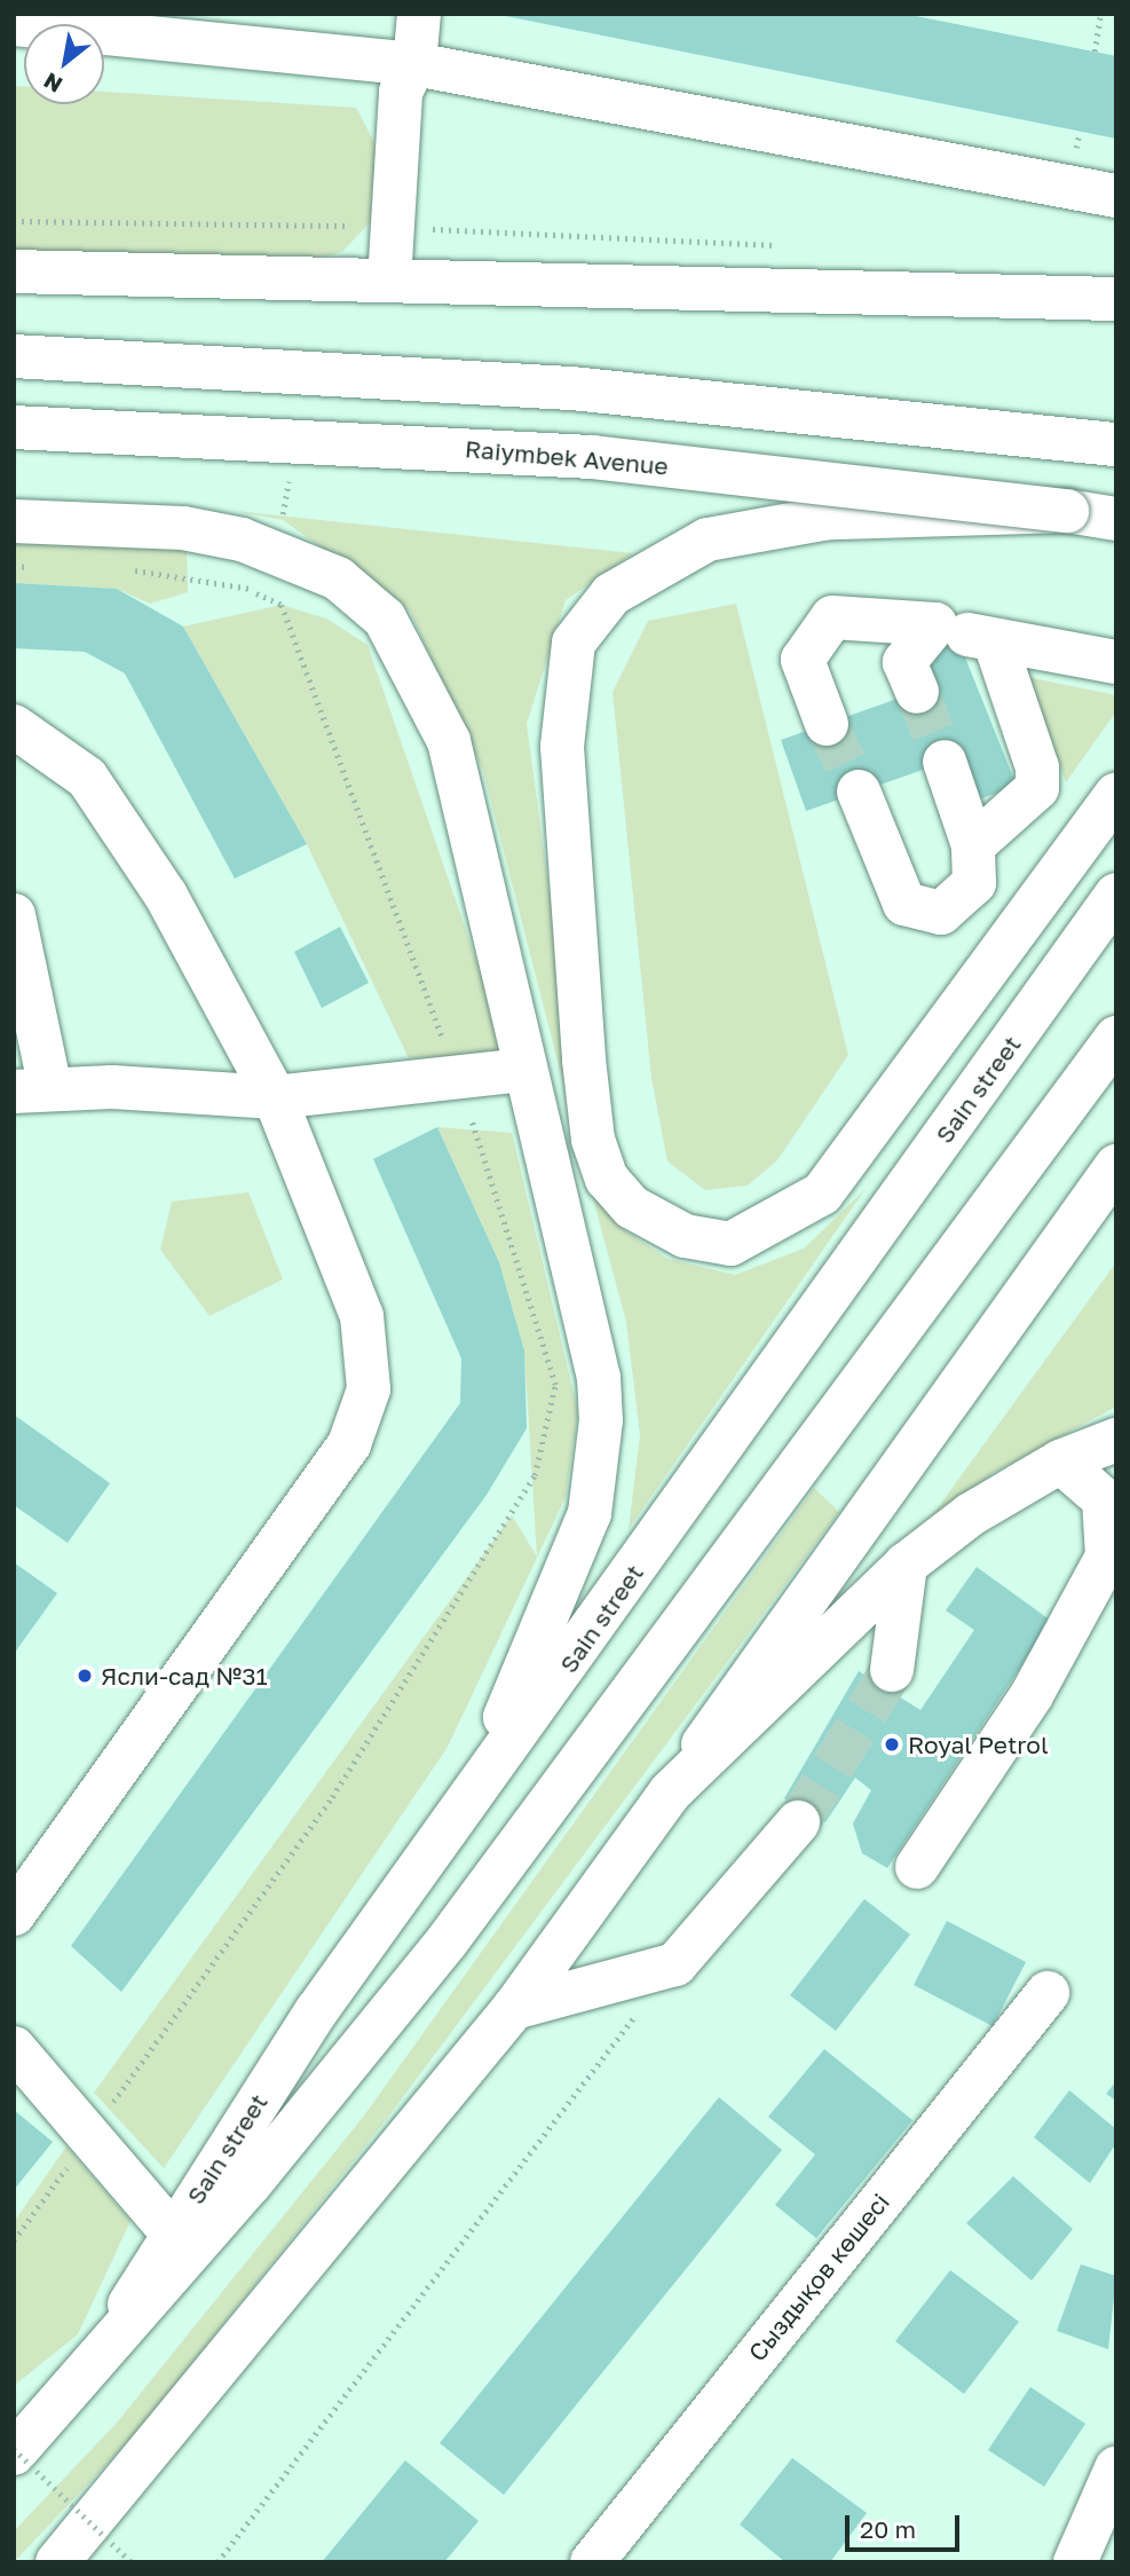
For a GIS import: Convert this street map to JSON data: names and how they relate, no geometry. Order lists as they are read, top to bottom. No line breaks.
{"streets":{"main road":["Raiymbek Avenue","Sain street","Сыздықов көшесі"]},"places":["Ясли-сад №31","Royal Petrol"],"scale_bar":"20 m","north":"bottom left"}
